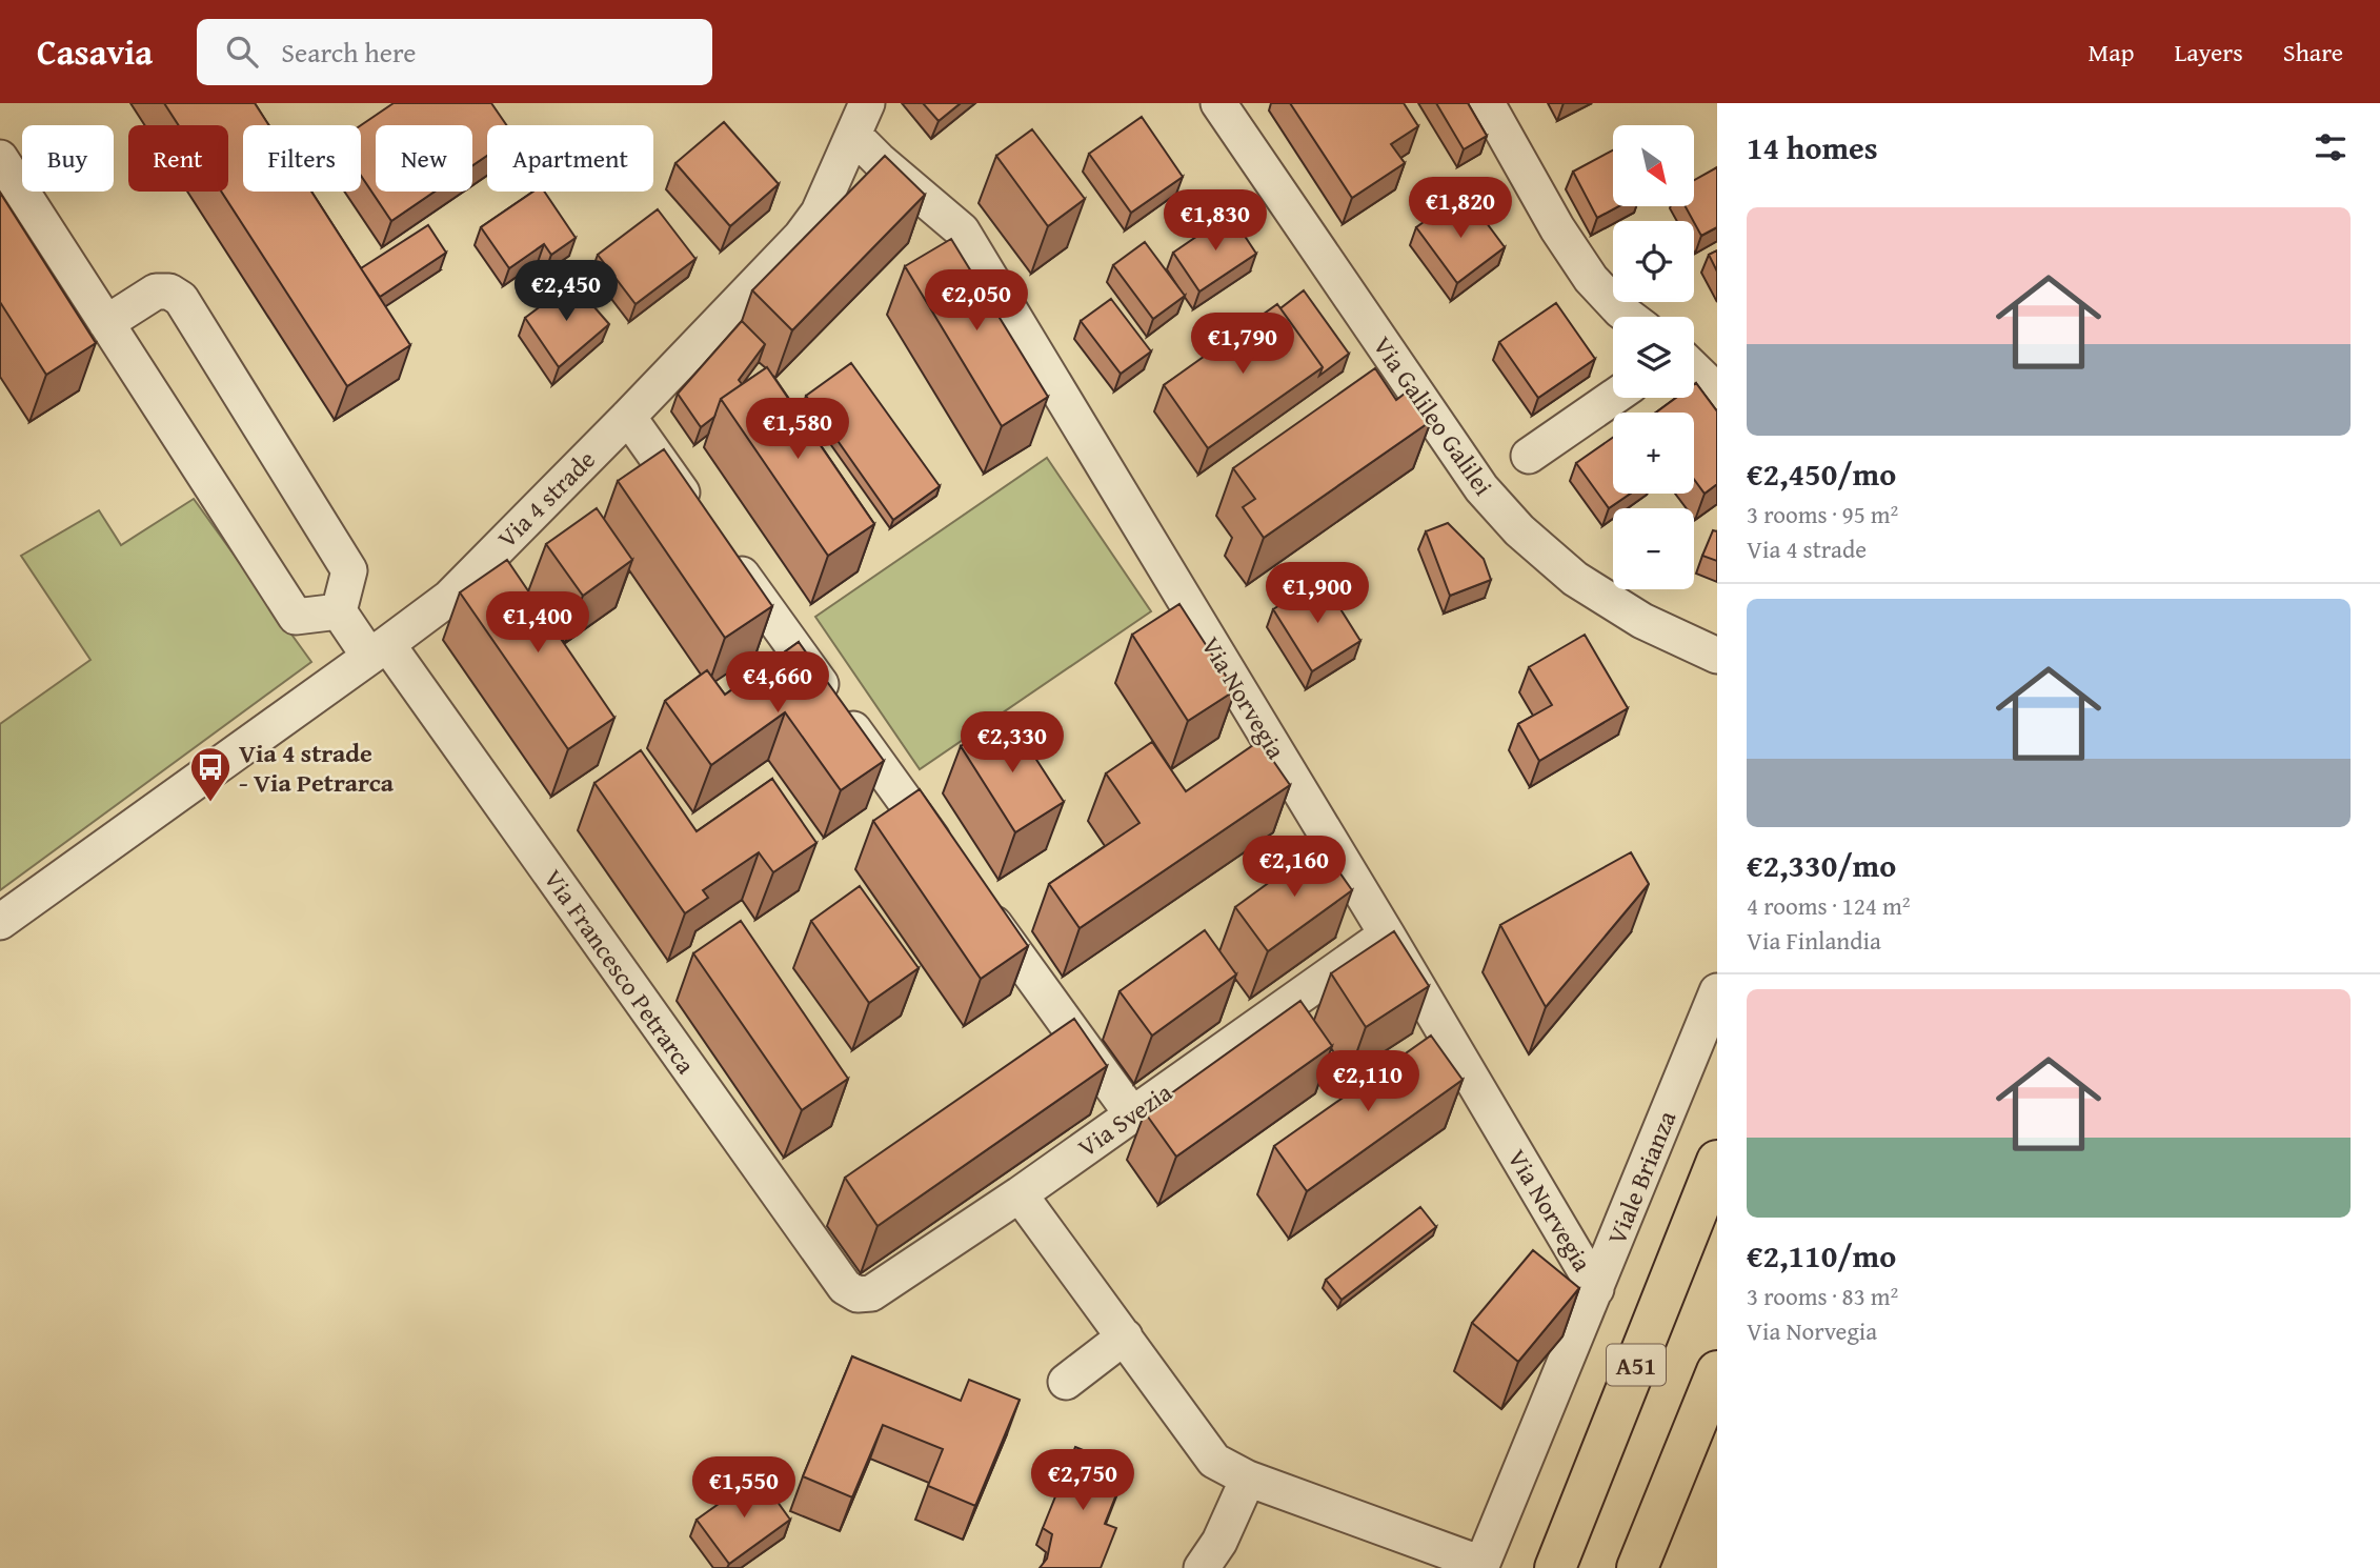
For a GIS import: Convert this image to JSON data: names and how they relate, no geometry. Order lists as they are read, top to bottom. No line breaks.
{"streets":{"highway":["A51"],"street":["Via Galileo Galilei","Via 4 strade","Via Norvegia","Via Francesco Petrarca","Via Svezia","Viale Brianza"]},"crossings":[["Via 4 strade","Via Norvegia"],["Via 4 strade","Via Francesco Petrarca"],["Via Norvegia","Via Svezia"],["Via Norvegia","Viale Brianza"],["Via Francesco Petrarca","Via Svezia"]],"places":{"bus stop":["Via 4 strade - Via Petrarca"]},"north":"bottom right","page":{"header":"Casavia","search":"Search here","nav":["Map","Layers","Share"],"heading":"14 homes","map_buttons":["+","−"],"chip":["Buy","Rent","Filters","New","Apartment"],"price":["€1,820","€1,830","€2,450","€2,050","€1,790","€1,580","€1,900","€1,400","€4,660","€2,330","€2,160","€2,110","€2,750","€1,550"],"list":[{"name":"€2,450/mo","note":"3 rooms · 95 m² · Via 4 strade"},{"name":"€2,330/mo","note":"4 rooms · 124 m² · Via Finlandia"},{"name":"€2,110/mo","note":"3 rooms · 83 m² · Via Norvegia"}]}}
